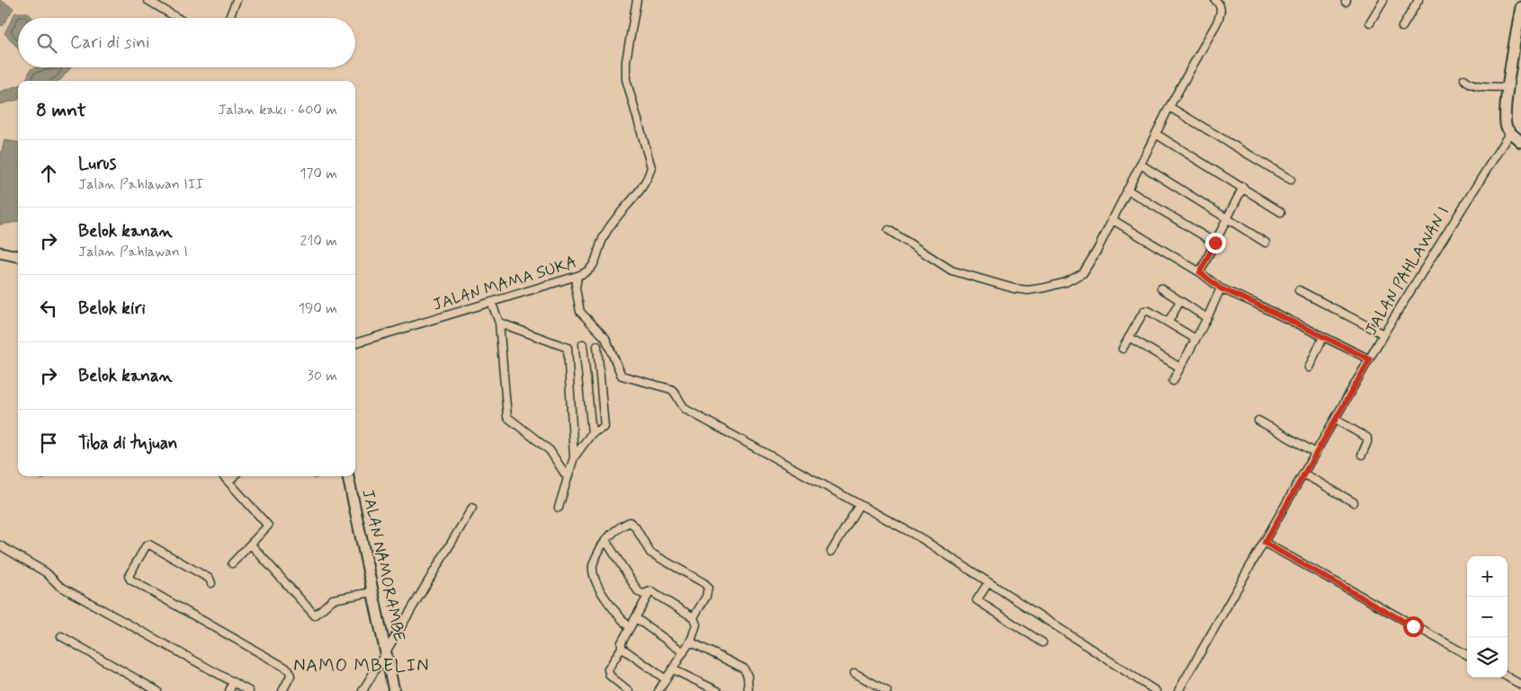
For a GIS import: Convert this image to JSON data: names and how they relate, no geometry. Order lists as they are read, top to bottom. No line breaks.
{"streets":{"main road":["JALAN NAMORAMBE"],"street":["JALAN PAHLAWAN I","JALAN MAMA SUKA"]},"districts":["NAMO MBELIN"],"page":{"search":"Cari di sini","heading":["8 mnt","Jalan kaki · 600 m"],"list":[["Lurus","Jalan Pahlawan III","170 m"],["Belok kanan","Jalan Pahlawan I","210 m"],["Belok kiri","190 m"],["Belok kanan","30 m"],"Tiba di tujuan"],"map_buttons":["+","−"]}}
